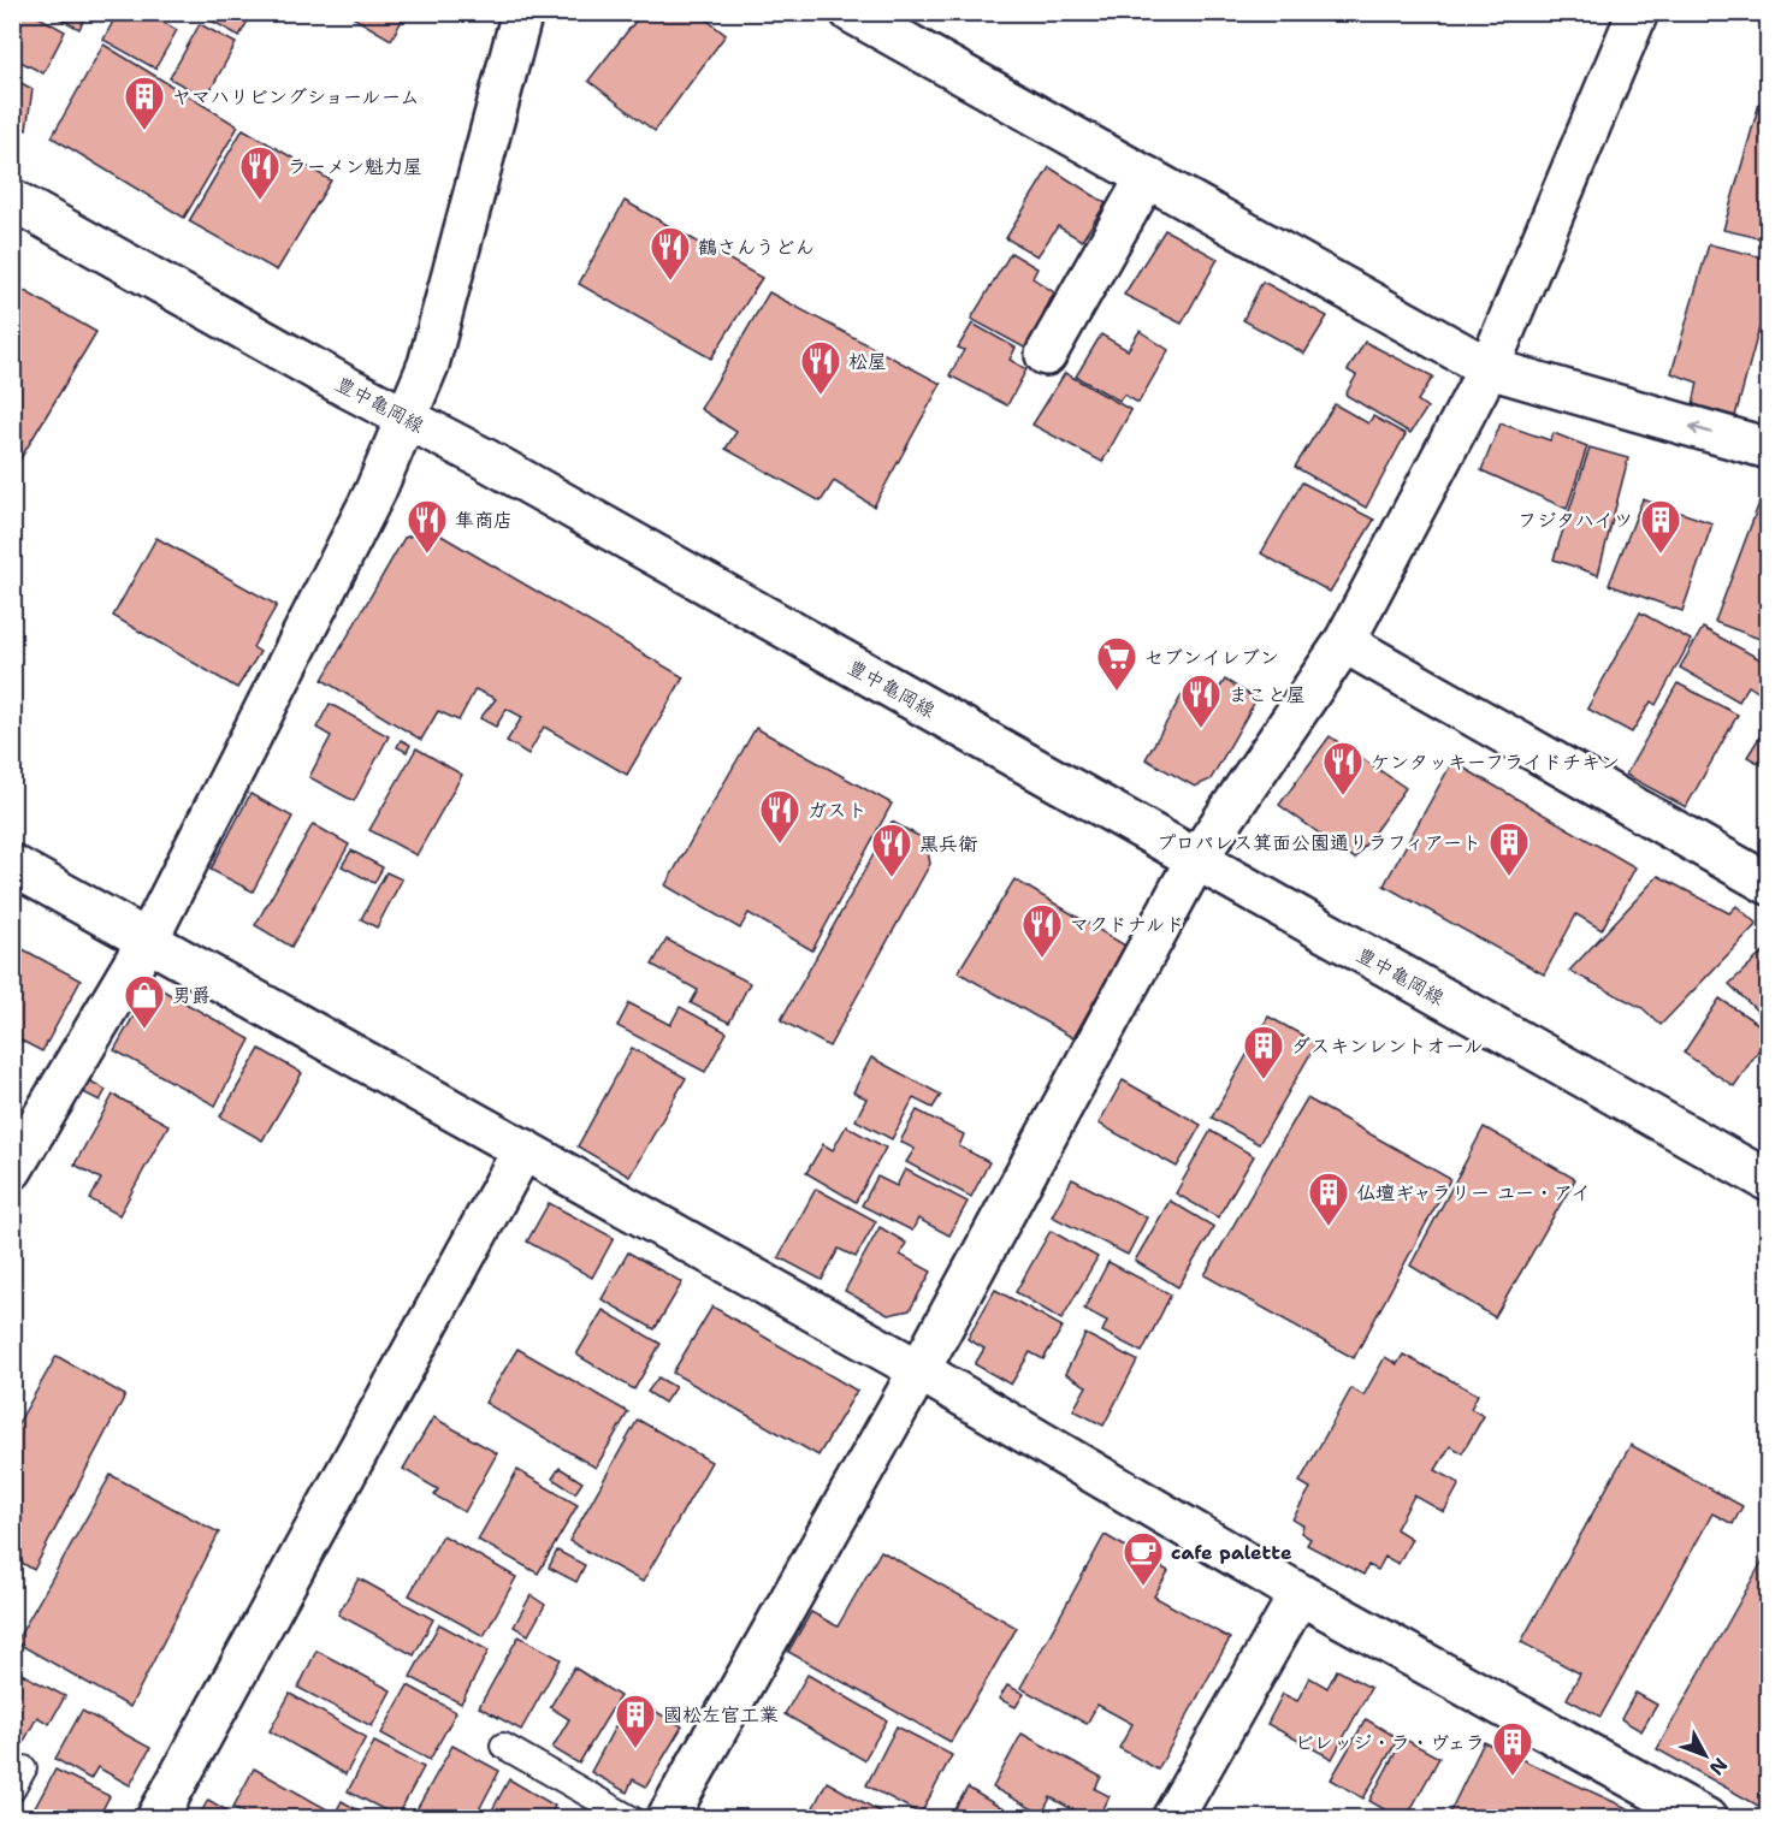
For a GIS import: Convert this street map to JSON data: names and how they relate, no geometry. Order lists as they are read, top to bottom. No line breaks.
{"streets":{"street":["豊中亀岡線"]},"places":{"building":["ヤマハリビングショールーム","フジタハイツ","プロパレス箕面公園通りラフィアート","ダスキンレントオール","仏壇ギャラリー ユー・アイ","國松左官工業","ビレッジ・ラ・ヴェラ"],"restaurant":["ラーメン魁力屋","鶴さんうどん","松屋","隼商店","まこと屋","ケンタッキーフライドチキン","ガスト","黒兵衛","マクドナルド"],"supermarket":["セブンイレブン"],"shop":["男爵"],"cafe":["cafe palette"]},"north":"bottom right"}
